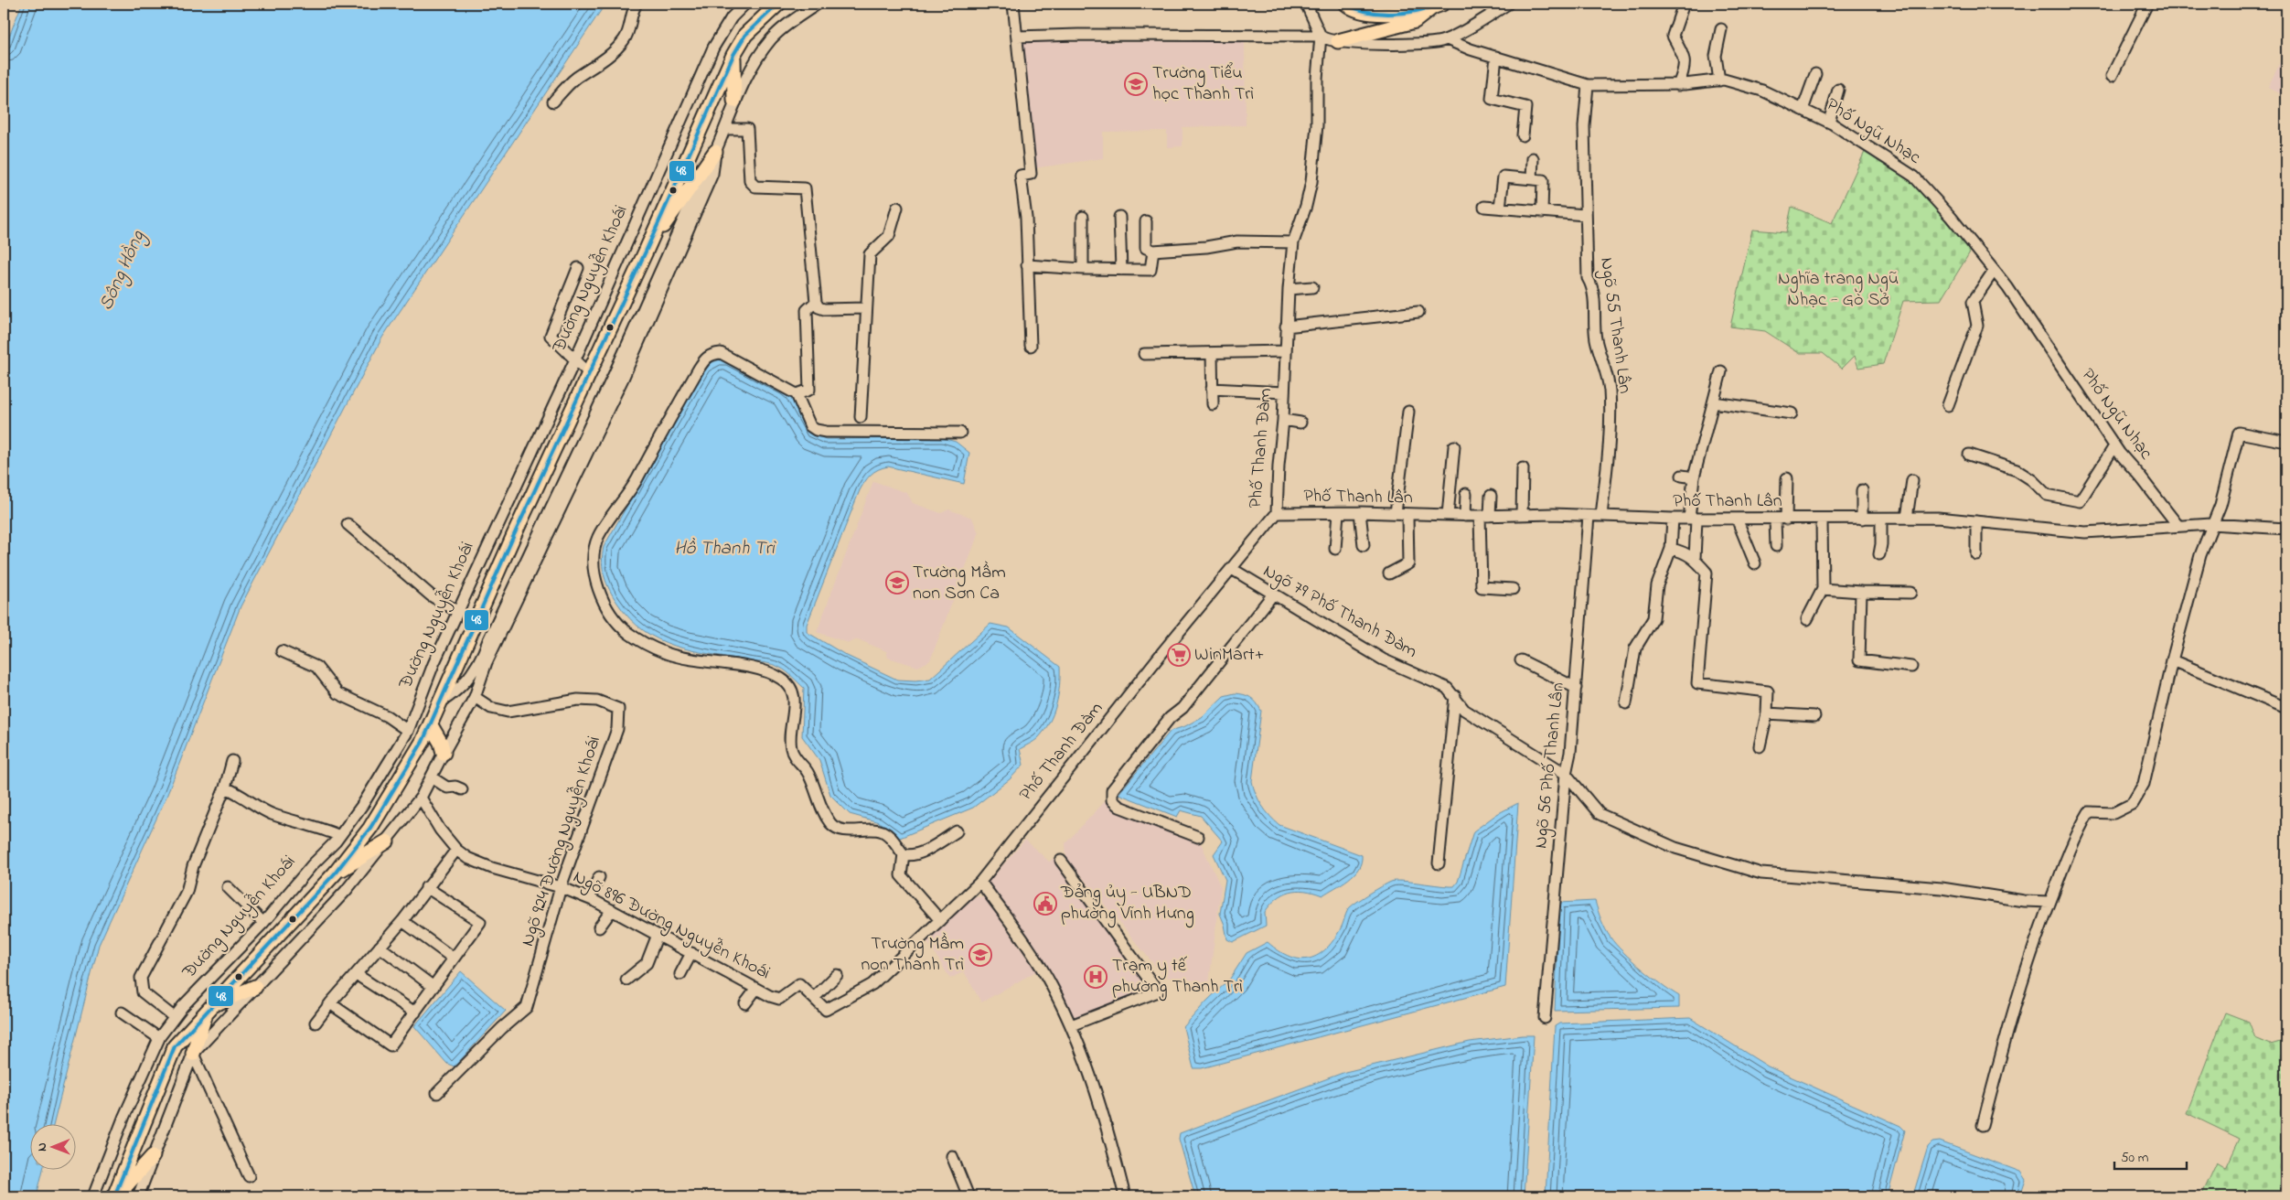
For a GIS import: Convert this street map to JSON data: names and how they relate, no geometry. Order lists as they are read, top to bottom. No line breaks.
{"streets":{"main road":["Đường Nguyễn Khoái"],"street":["Phố Ngũ Nhạc","Ngõ 55 Thanh Lân","Phố Thanh Đàm","Phố Thanh Lân","Ngõ 79 Phố Thanh Đàm","Ngõ 56 Phố Thanh Lân","Ngõ 924 Đường Nguyễn Khoái","Ngõ 896 Đường Nguyễn Khoái"]},"crossings":[["Phố Ngũ Nhạc","Ngõ 55 Thanh Lân"],["Phố Ngũ Nhạc","Phố Thanh Lân"],["Đường Nguyễn Khoái","Ngõ 924 Đường Nguyễn Khoái"],["Đường Nguyễn Khoái","Ngõ 896 Đường Nguyễn Khoái"],["Ngõ 55 Thanh Lân","Phố Thanh Lân"],["Phố Thanh Đàm","Phố Thanh Lân"],["Phố Thanh Đàm","Ngõ 79 Phố Thanh Đàm"],["Phố Thanh Đàm","Ngõ 896 Đường Nguyễn Khoái"],["Phố Thanh Lân","Ngõ 56 Phố Thanh Lân"],["Ngõ 79 Phố Thanh Đàm","Ngõ 56 Phố Thanh Lân"],["Ngõ 924 Đường Nguyễn Khoái","Ngõ 896 Đường Nguyễn Khoái"]],"water":["Sông Hồng","Hồ Thanh Trì"],"parks":["Nghĩa trang Ngũ Nhạc - Gò Sở"],"places":{"school or university":["Trường Tiểu học Thanh Trì","Trường Mầm non Sơn Ca","Trường Mầm non Thanh Trì"],"supermarket":["WinMart+"],"public building":["Đảng ủy - UBND phường Vĩnh Hưng"],"hospital":["Trạm y tế phường Thanh Trì"]},"lines":["transit line 48"],"scale_bar":"50 m","north":"left"}
